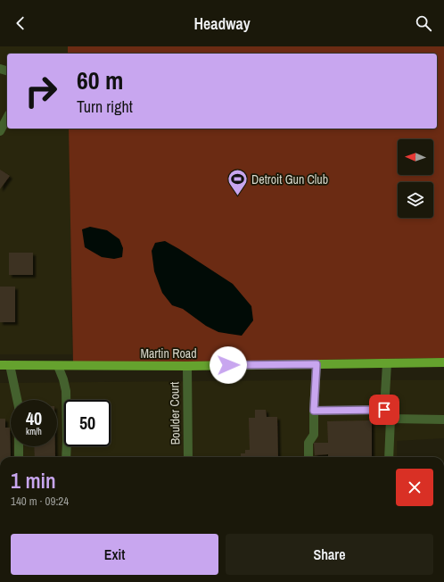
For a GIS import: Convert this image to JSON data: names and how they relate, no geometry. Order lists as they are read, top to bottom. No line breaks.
{"streets":{"main road":["Martin Road"],"street":["Boulder Court"]},"crossings":[["Martin Road","Boulder Court"]],"places":{"sports":["Detroit Gun Club"]},"north":"left","page":{"header":"Headway","turn":["60 m","Turn right"],"speed":"40 km/h","limit":"50","heading":["1 min","140 m · 09:24"],"buttons":["Exit","Share"]}}
